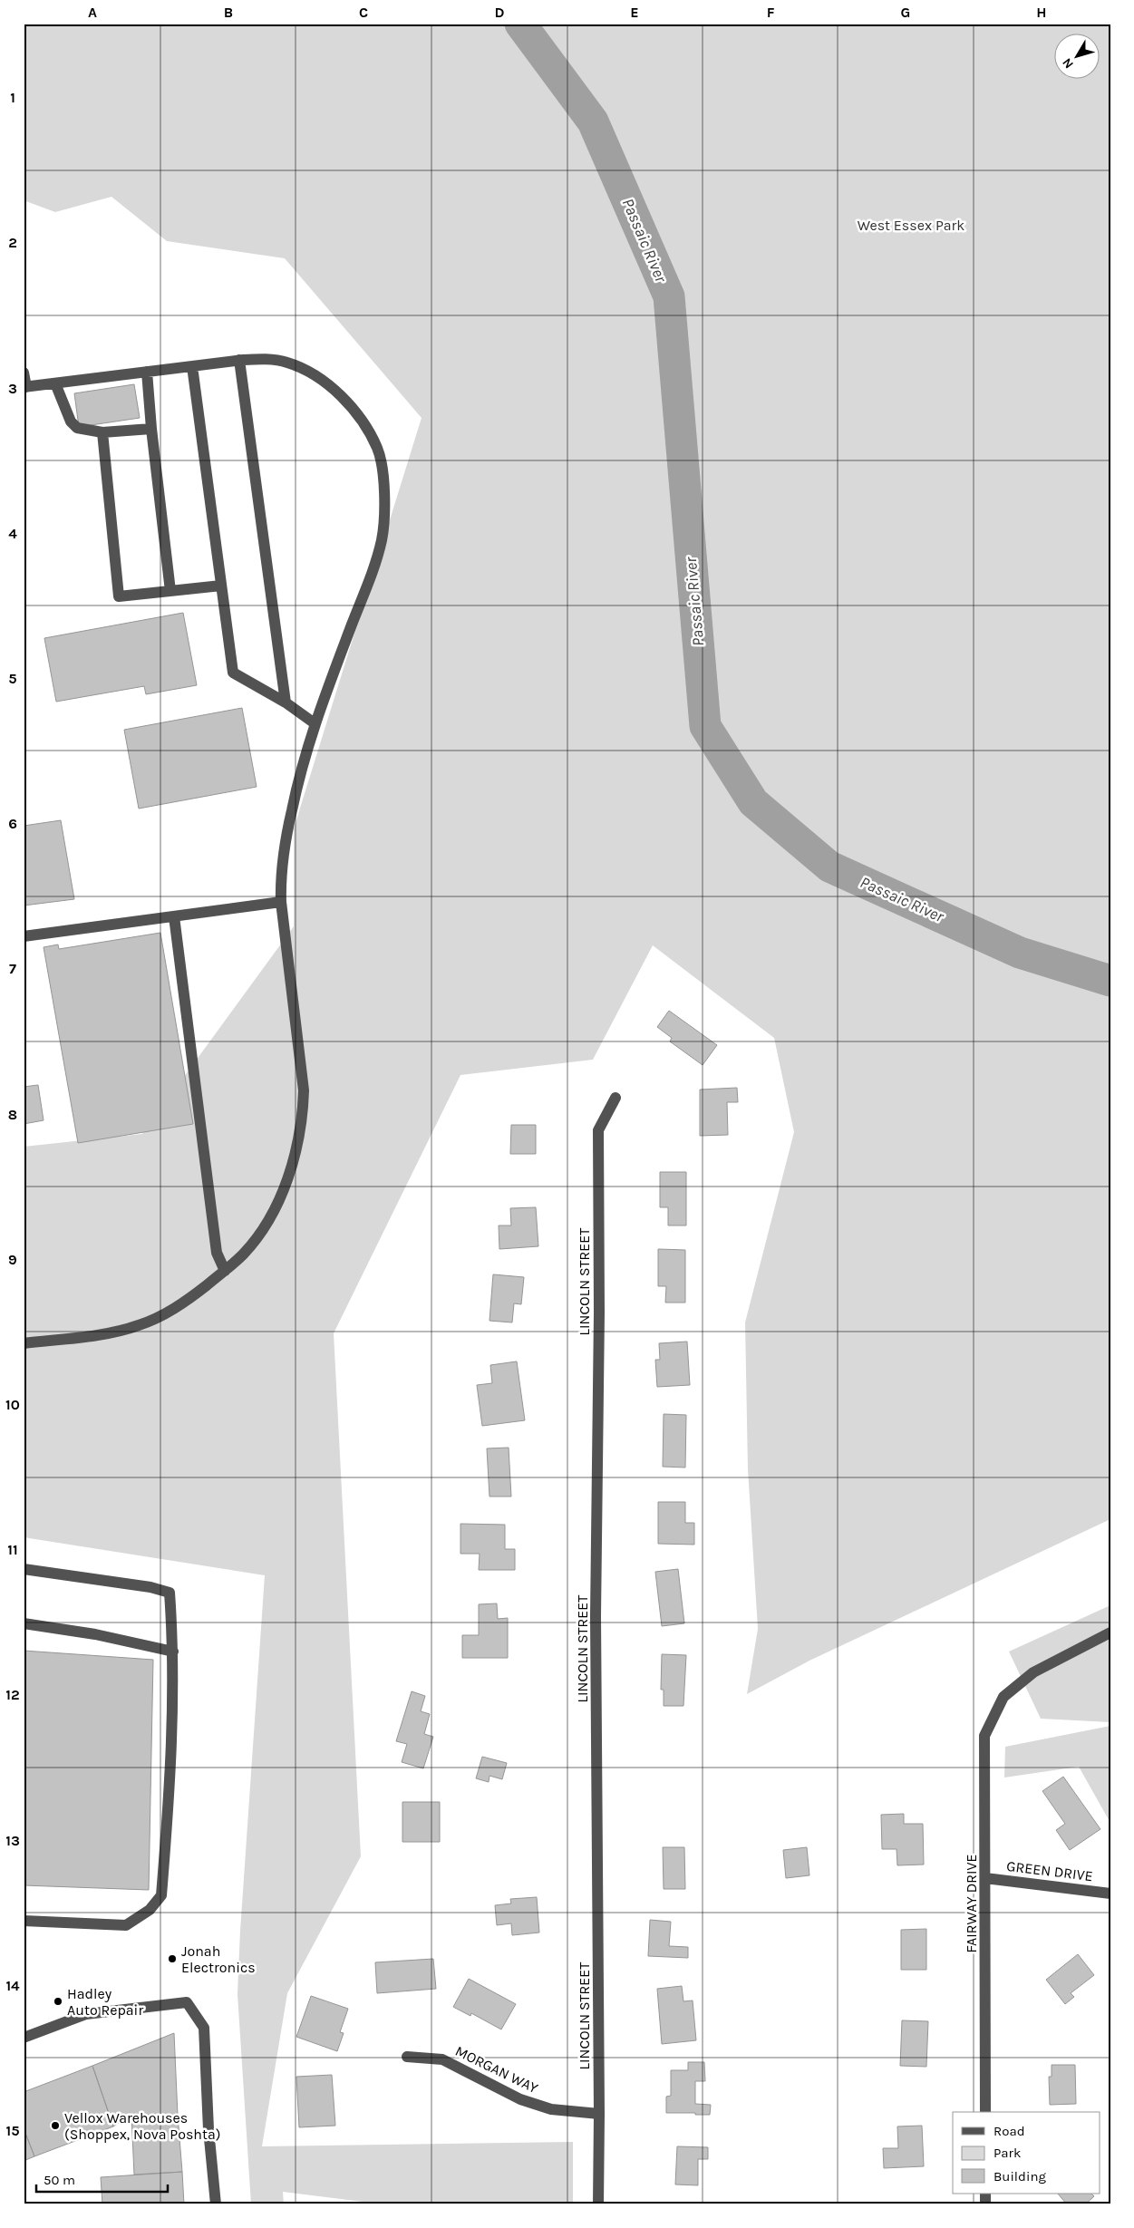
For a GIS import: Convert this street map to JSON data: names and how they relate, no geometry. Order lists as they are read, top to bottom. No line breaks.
{"streets":{"street":["LINCOLN STREET","GREEN DRIVE","FAIRWAY DRIVE","MORGAN WAY"]},"crossings":[["LINCOLN STREET","MORGAN WAY"],["GREEN DRIVE","FAIRWAY DRIVE"]],"water":["Passaic River"],"parks":["West Essex Park"],"places":["Jonah Electronics","Hadley Auto Repair","Vellox Warehouses (Shoppex, Nova Poshta)"],"legend":["Road","Park","Building"],"scale_bar":"50 m","north":"bottom left","grid":{"columns":["A","B","C","D","E","F","G","H"],"rows":["1","2","3","4","5","6","7","8","9","10","11","12","13","14","15"]}}
